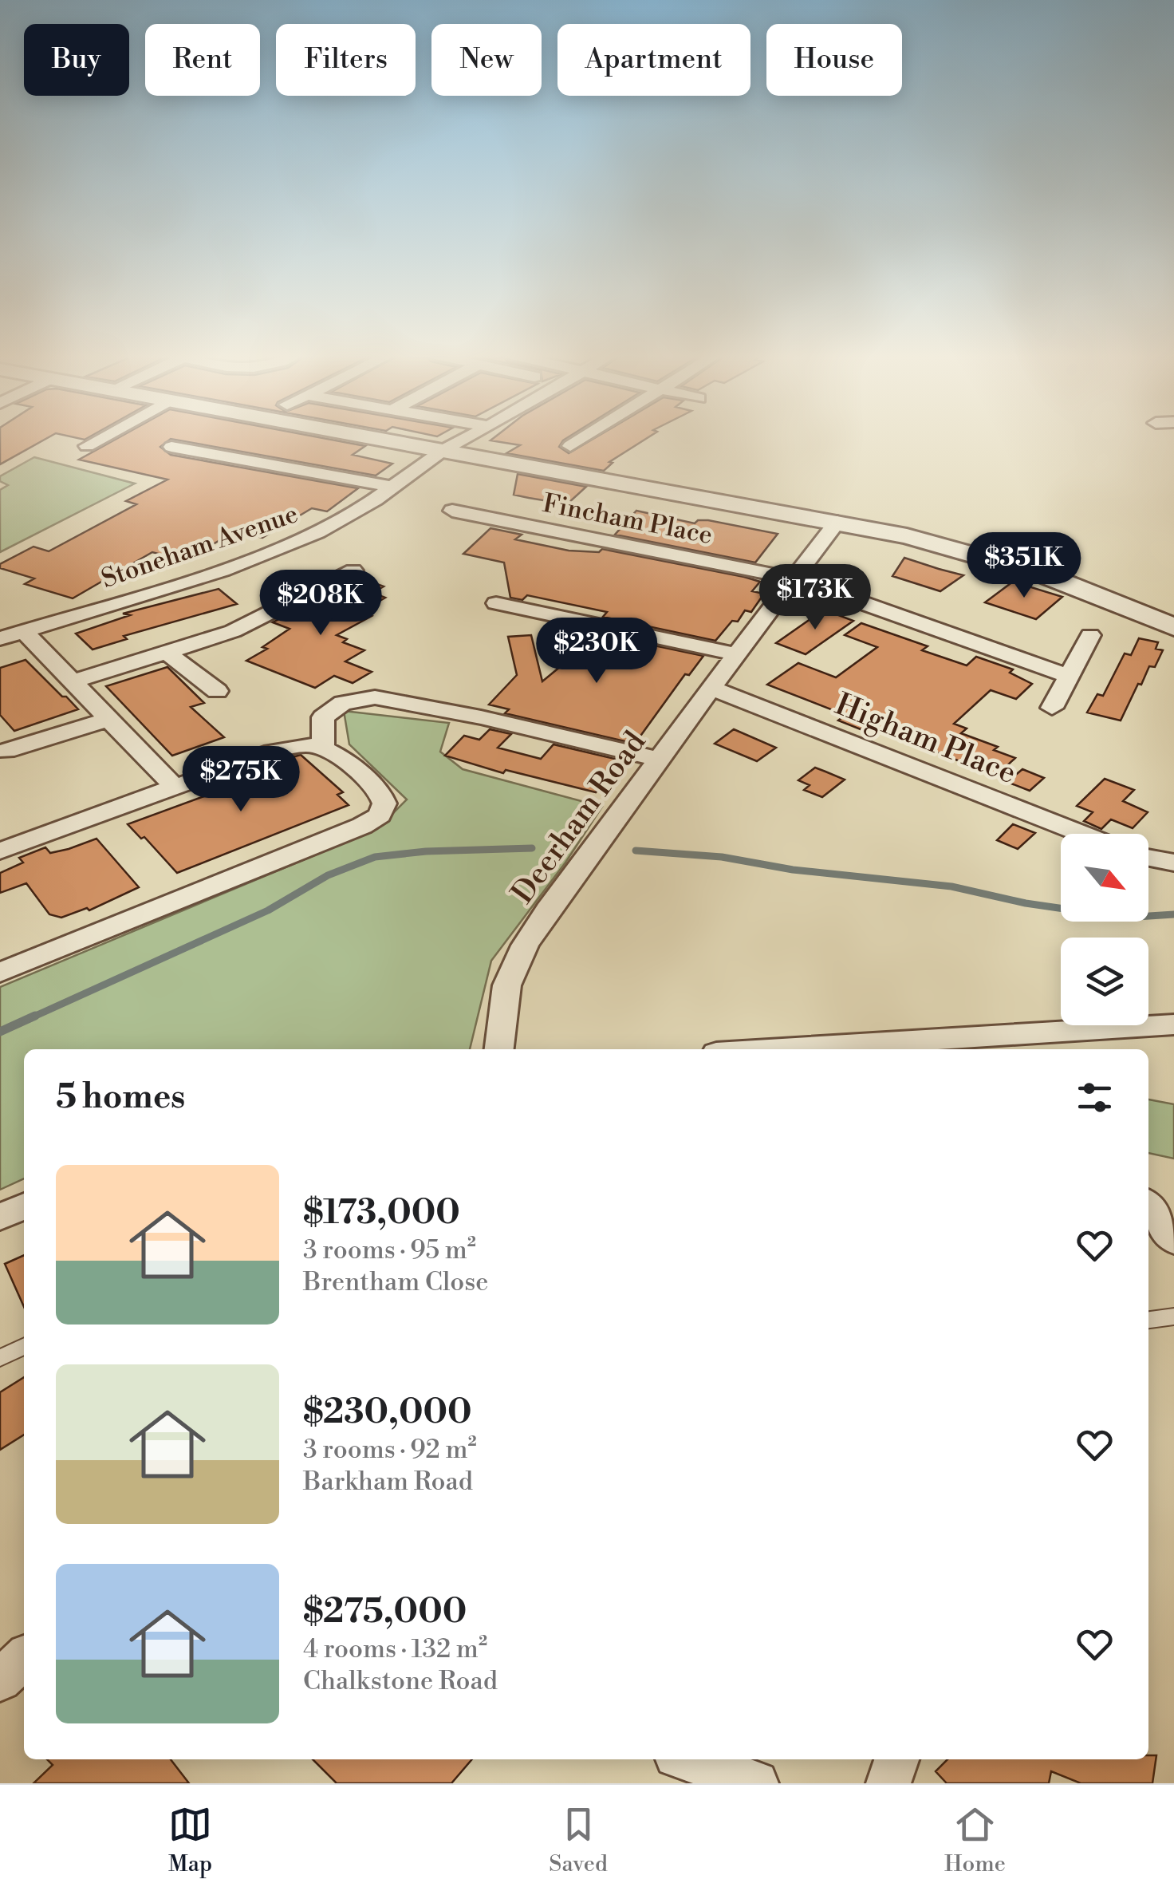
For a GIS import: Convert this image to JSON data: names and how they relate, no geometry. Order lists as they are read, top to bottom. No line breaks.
{"streets":{"street":["Fincham Place","Stoneham Avenue","Higham Place","Deerham Road"]},"crossings":[["Fincham Place","Deerham Road"],["Higham Place","Deerham Road"]],"north":"bottom right","page":{"chip":["Buy","Rent","Filters","New","Apartment","House"],"price":["$351K","$173K","$208K","$230K","$275K"],"heading":"5 homes","list":[{"name":"$173,000","note":"3 rooms · 95 m² · Brentham Close"},{"name":"$230,000","note":"3 rooms · 92 m² · Barkham Road"},{"name":"$275,000","note":"4 rooms · 132 m² · Chalkstone Road"}],"tabs":["Map","Saved","Home"]}}
